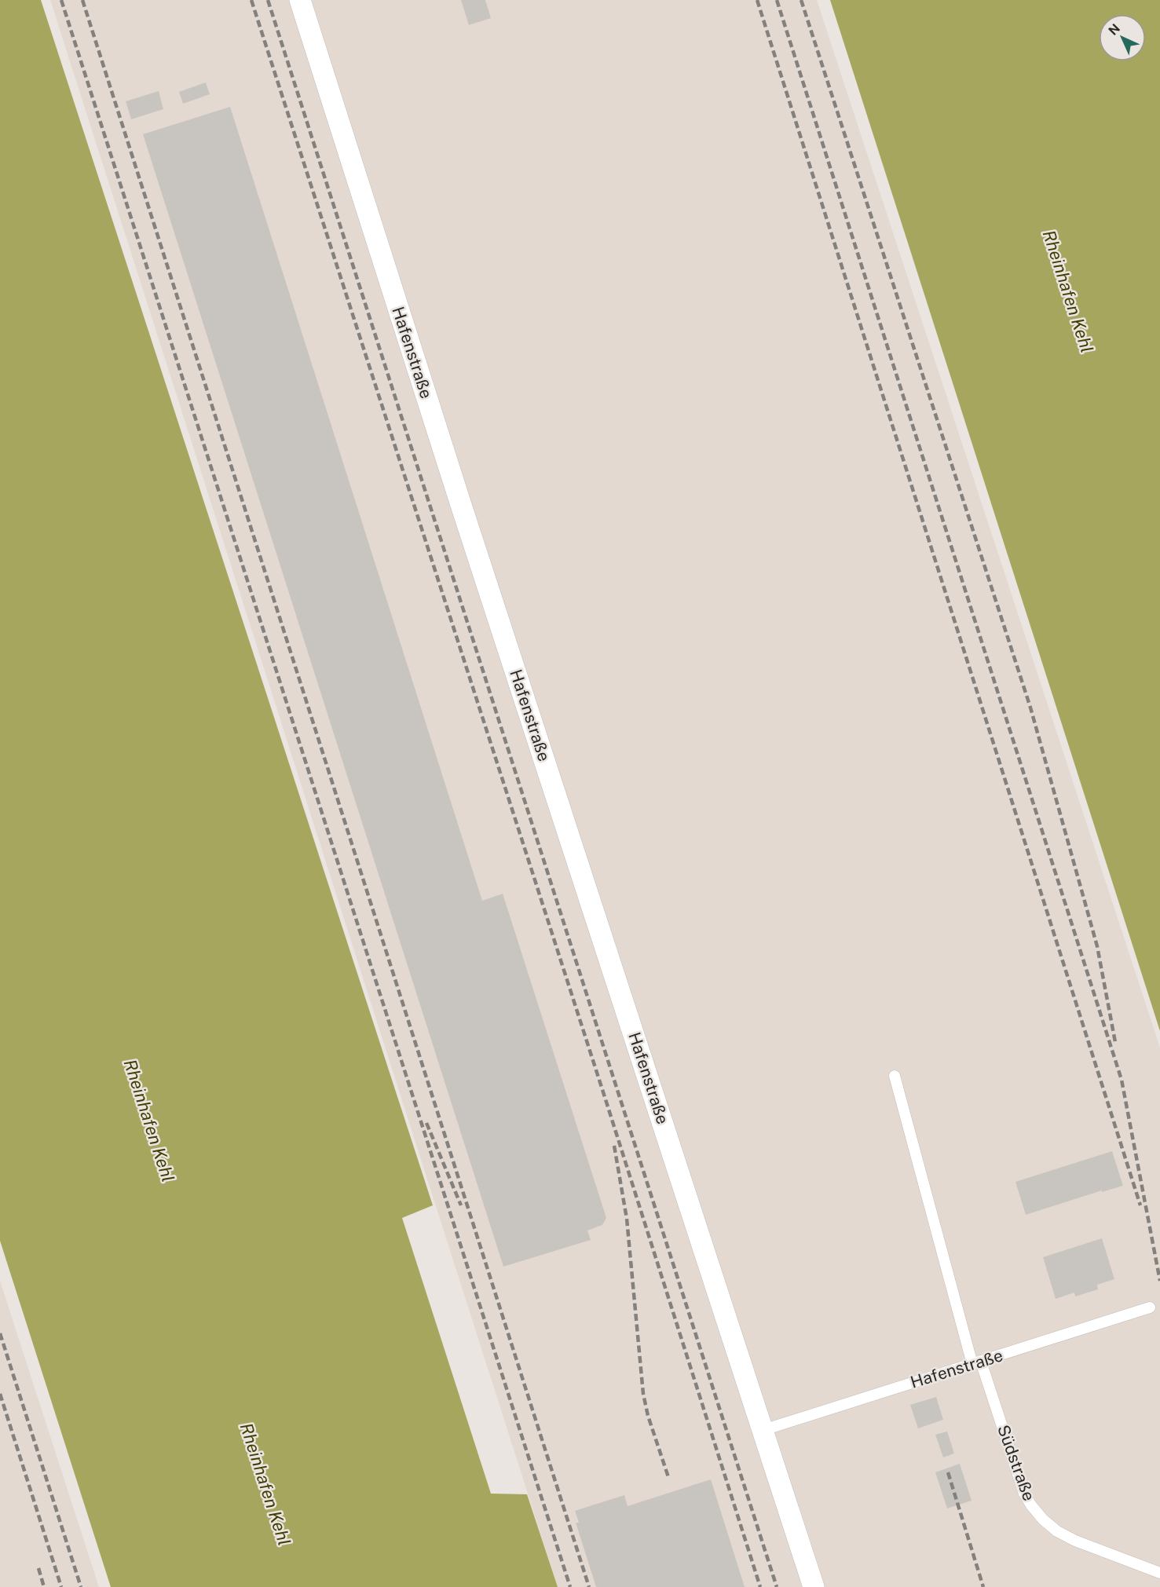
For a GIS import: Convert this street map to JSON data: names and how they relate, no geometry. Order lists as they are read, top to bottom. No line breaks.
{"streets":{"street":["Hafenstraße"],"lane":["Südstraße"]},"crossings":[["Hafenstraße","Südstraße"]],"water":["Rheinhafen Kehl"],"north":"top left"}
